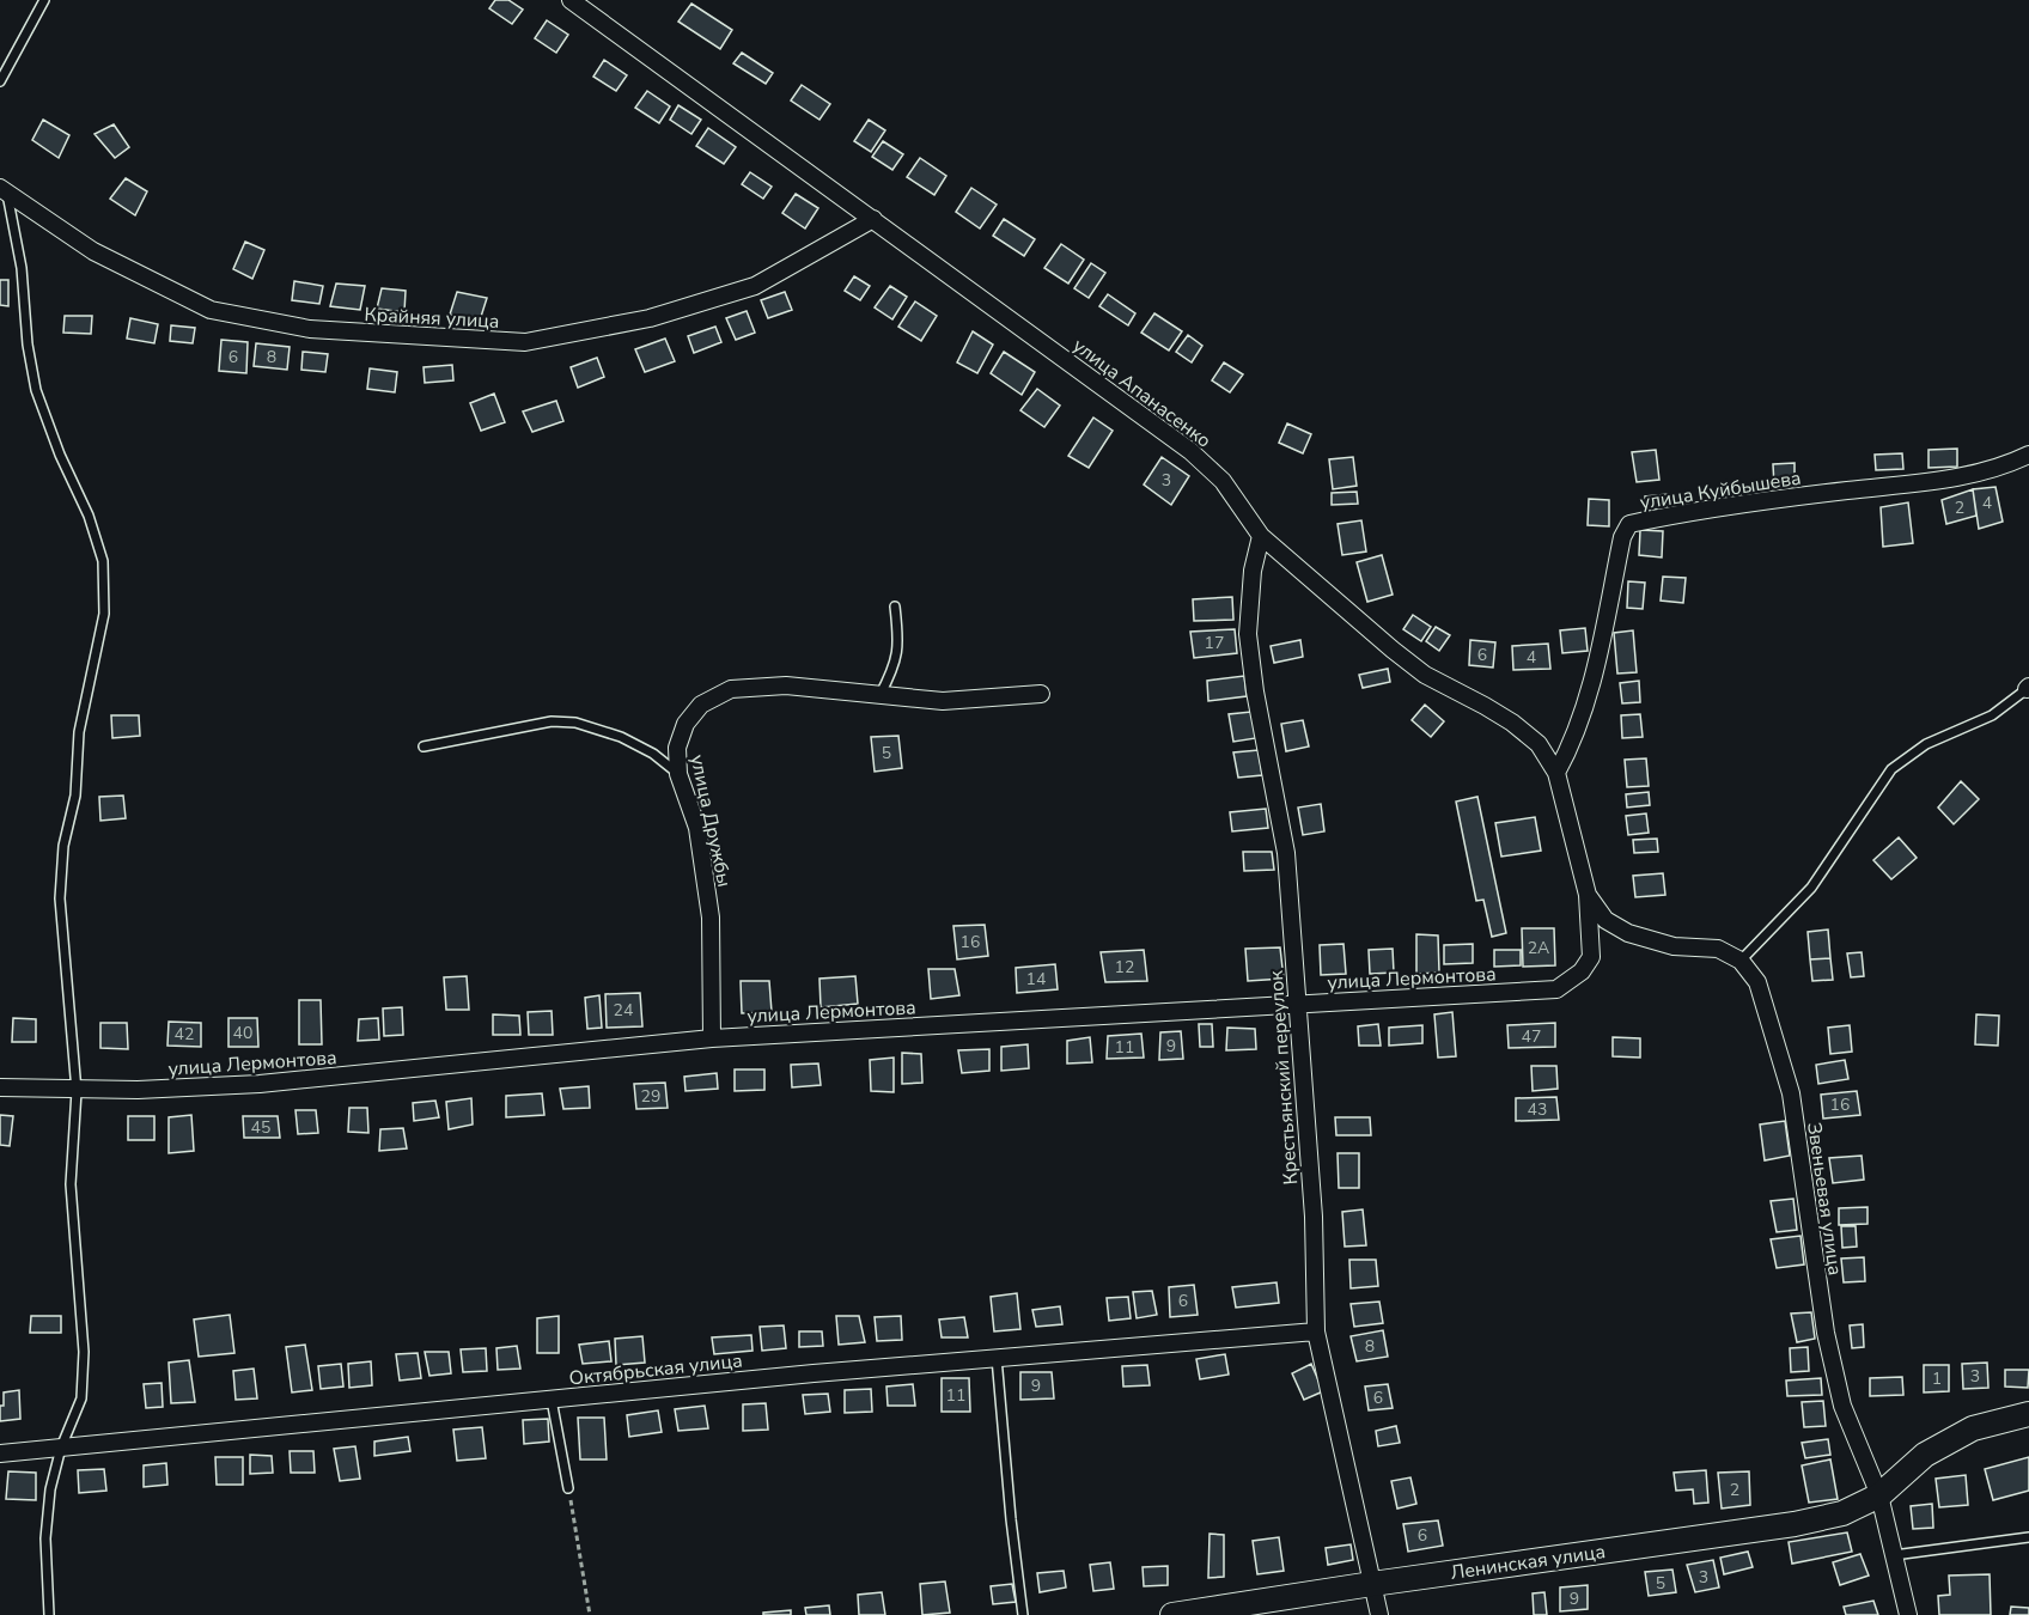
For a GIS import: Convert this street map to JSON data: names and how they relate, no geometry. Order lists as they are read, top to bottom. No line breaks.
{"streets":{"street":["Крайняя улица","улица Апанасенко","улица Куйбышева","улица Дружбы","улица Лермонтова","Крестьянский переулок","Звеньевая улица","Октябрьская улица","Ленинская улица"]},"crossings":[["Крайняя улица","улица Апанасенко"],["улица Апанасенко","улица Куйбышева"],["улица Апанасенко","улица Лермонтова"],["улица Апанасенко","Крестьянский переулок"],["улица Дружбы","улица Лермонтова"],["улица Лермонтова","Крестьянский переулок"],["Крестьянский переулок","Октябрьская улица"],["Крестьянский переулок","Ленинская улица"],["Звеньевая улица","Ленинская улица"]],"house_numbers":["6","8","3","4","2","17","6","4","5","16","2А","12","14","24","40","42","47","9","11","29","16","43","45","6","8","3","1","9","11","6","2","6","3","5","9"]}
